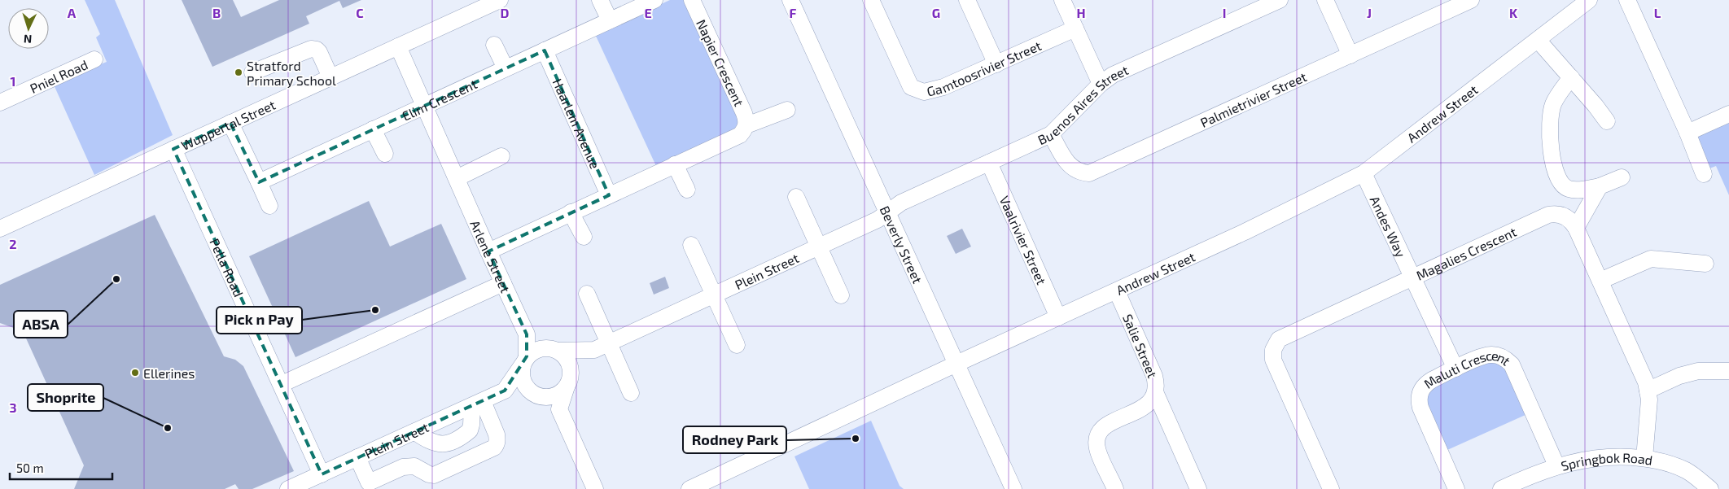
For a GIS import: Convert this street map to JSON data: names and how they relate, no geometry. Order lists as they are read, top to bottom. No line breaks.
{"streets":{"street":["Napier Crescent","Gamtoosrivier Street","Pniel Road","Elim Crescent","Palmietrivier Street","Buenos Aires Street","Andrew Street","Haarlem Avenue","Wuppertal Street","Andes Way","Vaalrivier Street","Beverly Street","Magalies Crescent","Arlene Street","Pella Road","Plein Street","Salie Street","Maluti Crescent","Springbok Road"]},"crossings":[["Elim Crescent","Haarlem Avenue"],["Elim Crescent","Arlene Street"],["Palmietrivier Street","Buenos Aires Street"],["Buenos Aires Street","Vaalrivier Street"],["Buenos Aires Street","Beverly Street"],["Buenos Aires Street","Plein Street"],["Andrew Street","Andes Way"],["Andrew Street","Vaalrivier Street"],["Andrew Street","Beverly Street"],["Andrew Street","Salie Street"],["Wuppertal Street","Arlene Street"],["Wuppertal Street","Pella Road"],["Andes Way","Magalies Crescent"],["Andes Way","Maluti Crescent"],["Beverly Street","Plein Street"],["Magalies Crescent","Springbok Road"],["Arlene Street","Plein Street"],["Pella Road","Plein Street"],["Maluti Crescent","Springbok Road"]],"places":["Stratford Primary School","ABSA","Pick n Pay","Ellerines","Shoprite","Rodney Park"],"scale_bar":"50 m","north":"bottom","grid":{"columns":["A","B","C","D","E","F","G","H","I","J","K","L"],"rows":["1","2","3"]}}
